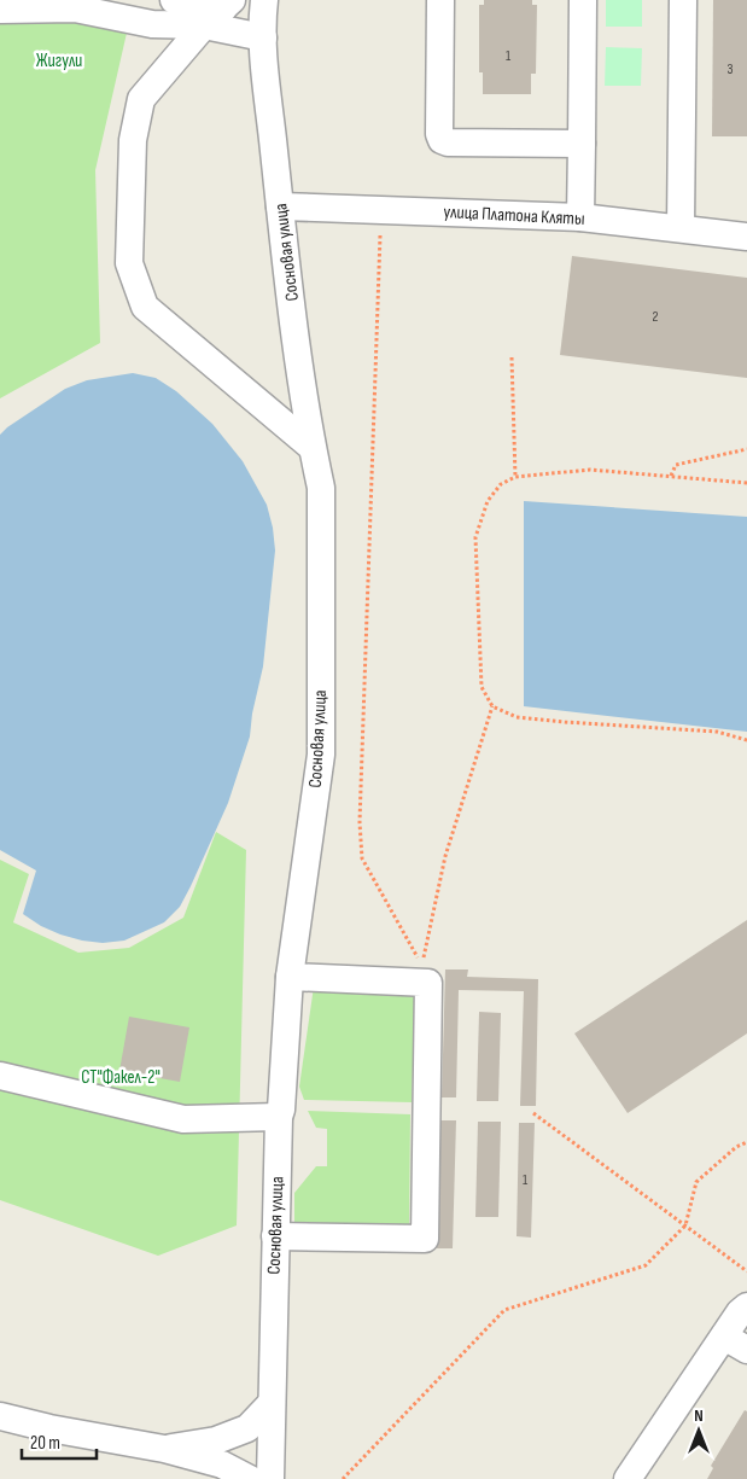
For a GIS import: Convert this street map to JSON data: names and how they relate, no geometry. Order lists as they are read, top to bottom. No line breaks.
{"streets":{"street":["улица Платона Кляты","Сосновая улица"]},"crossings":[["улица Платона Кляты","Сосновая улица"]],"parks":["Жигули","СТ\"Факел-2\""],"house_numbers":["1","3","2","1"],"scale_bar":"20 m","north":"top"}
